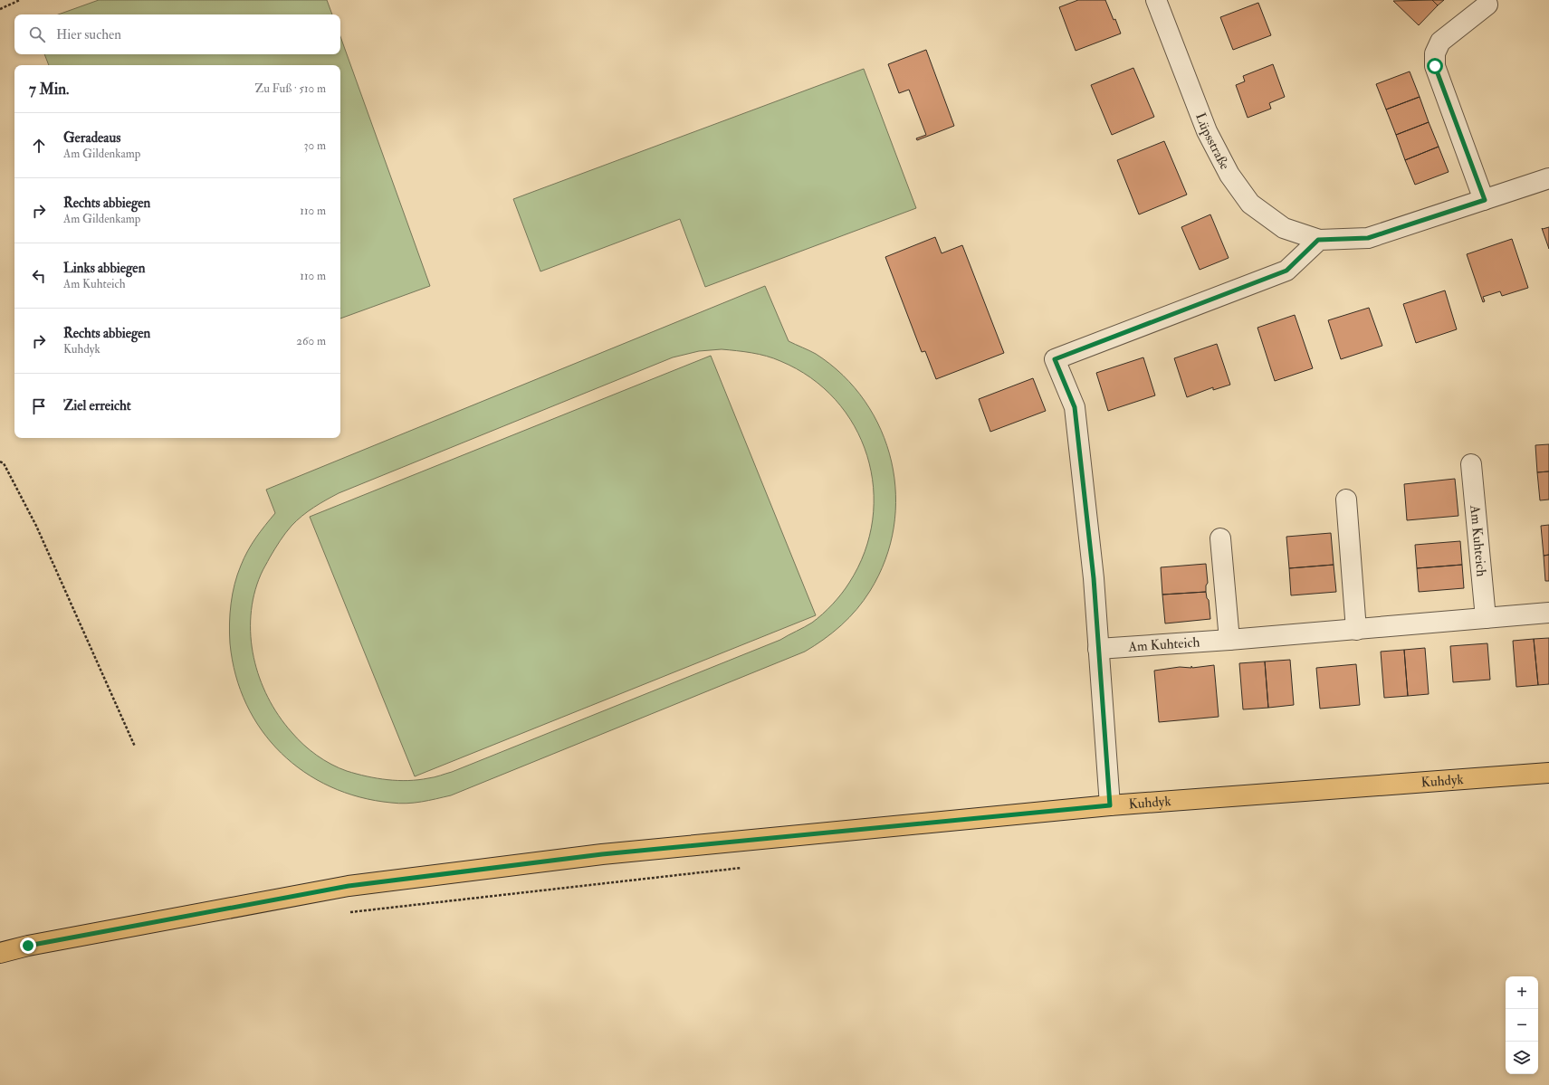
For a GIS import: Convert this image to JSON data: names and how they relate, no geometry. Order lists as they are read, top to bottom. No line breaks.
{"streets":{"main road":["Kuhdyk"],"street":["Lüpsstraße","Am Kuhteich"]},"page":{"search":"Hier suchen","heading":["7 Min.","Zu Fuß · 510 m"],"list":[["Geradeaus","Am Gildenkamp","30 m"],["Rechts abbiegen","Am Gildenkamp","110 m"],["Links abbiegen","Am Kuhteich","110 m"],["Rechts abbiegen","Kuhdyk","260 m"],"Ziel erreicht"],"map_buttons":["+","−"]}}
